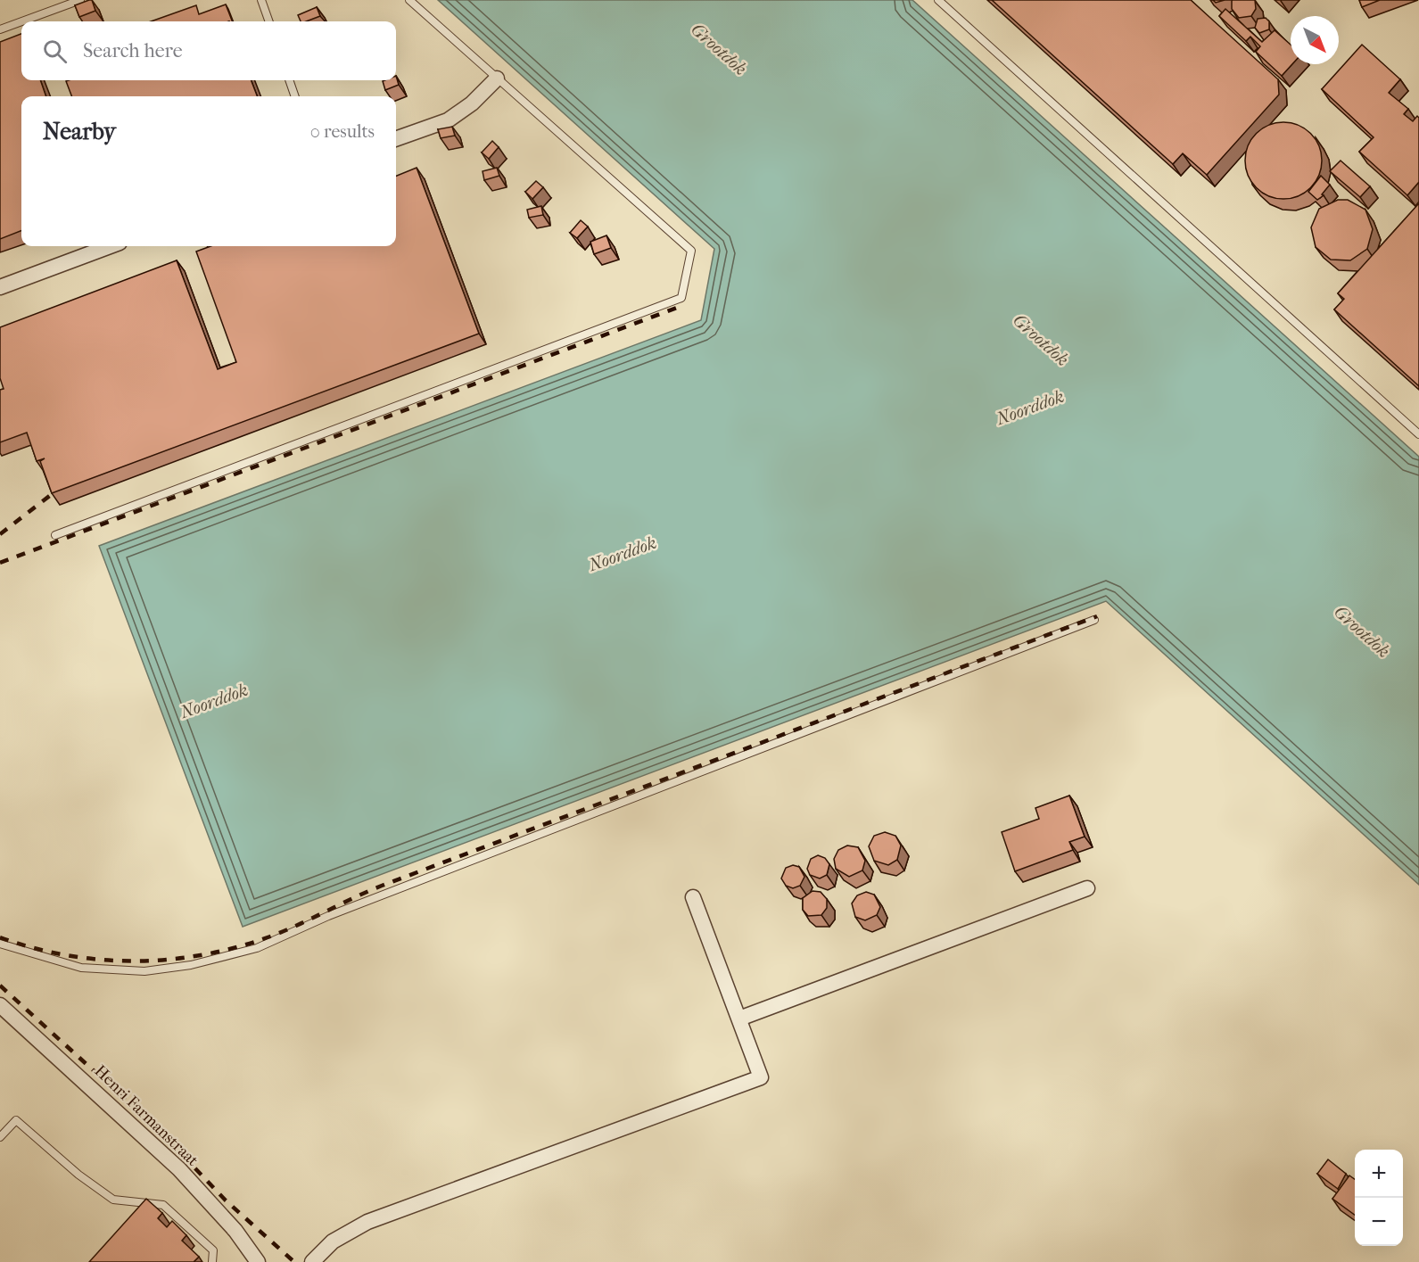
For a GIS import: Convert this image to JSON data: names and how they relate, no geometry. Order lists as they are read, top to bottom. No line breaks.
{"streets":{"street":["Henri Farmanstraat"]},"water":["Grootdok","Noorddok"],"north":"bottom right","page":{"search":"Search here","heading":["Nearby","0 results"],"map_buttons":["+","−"]}}
